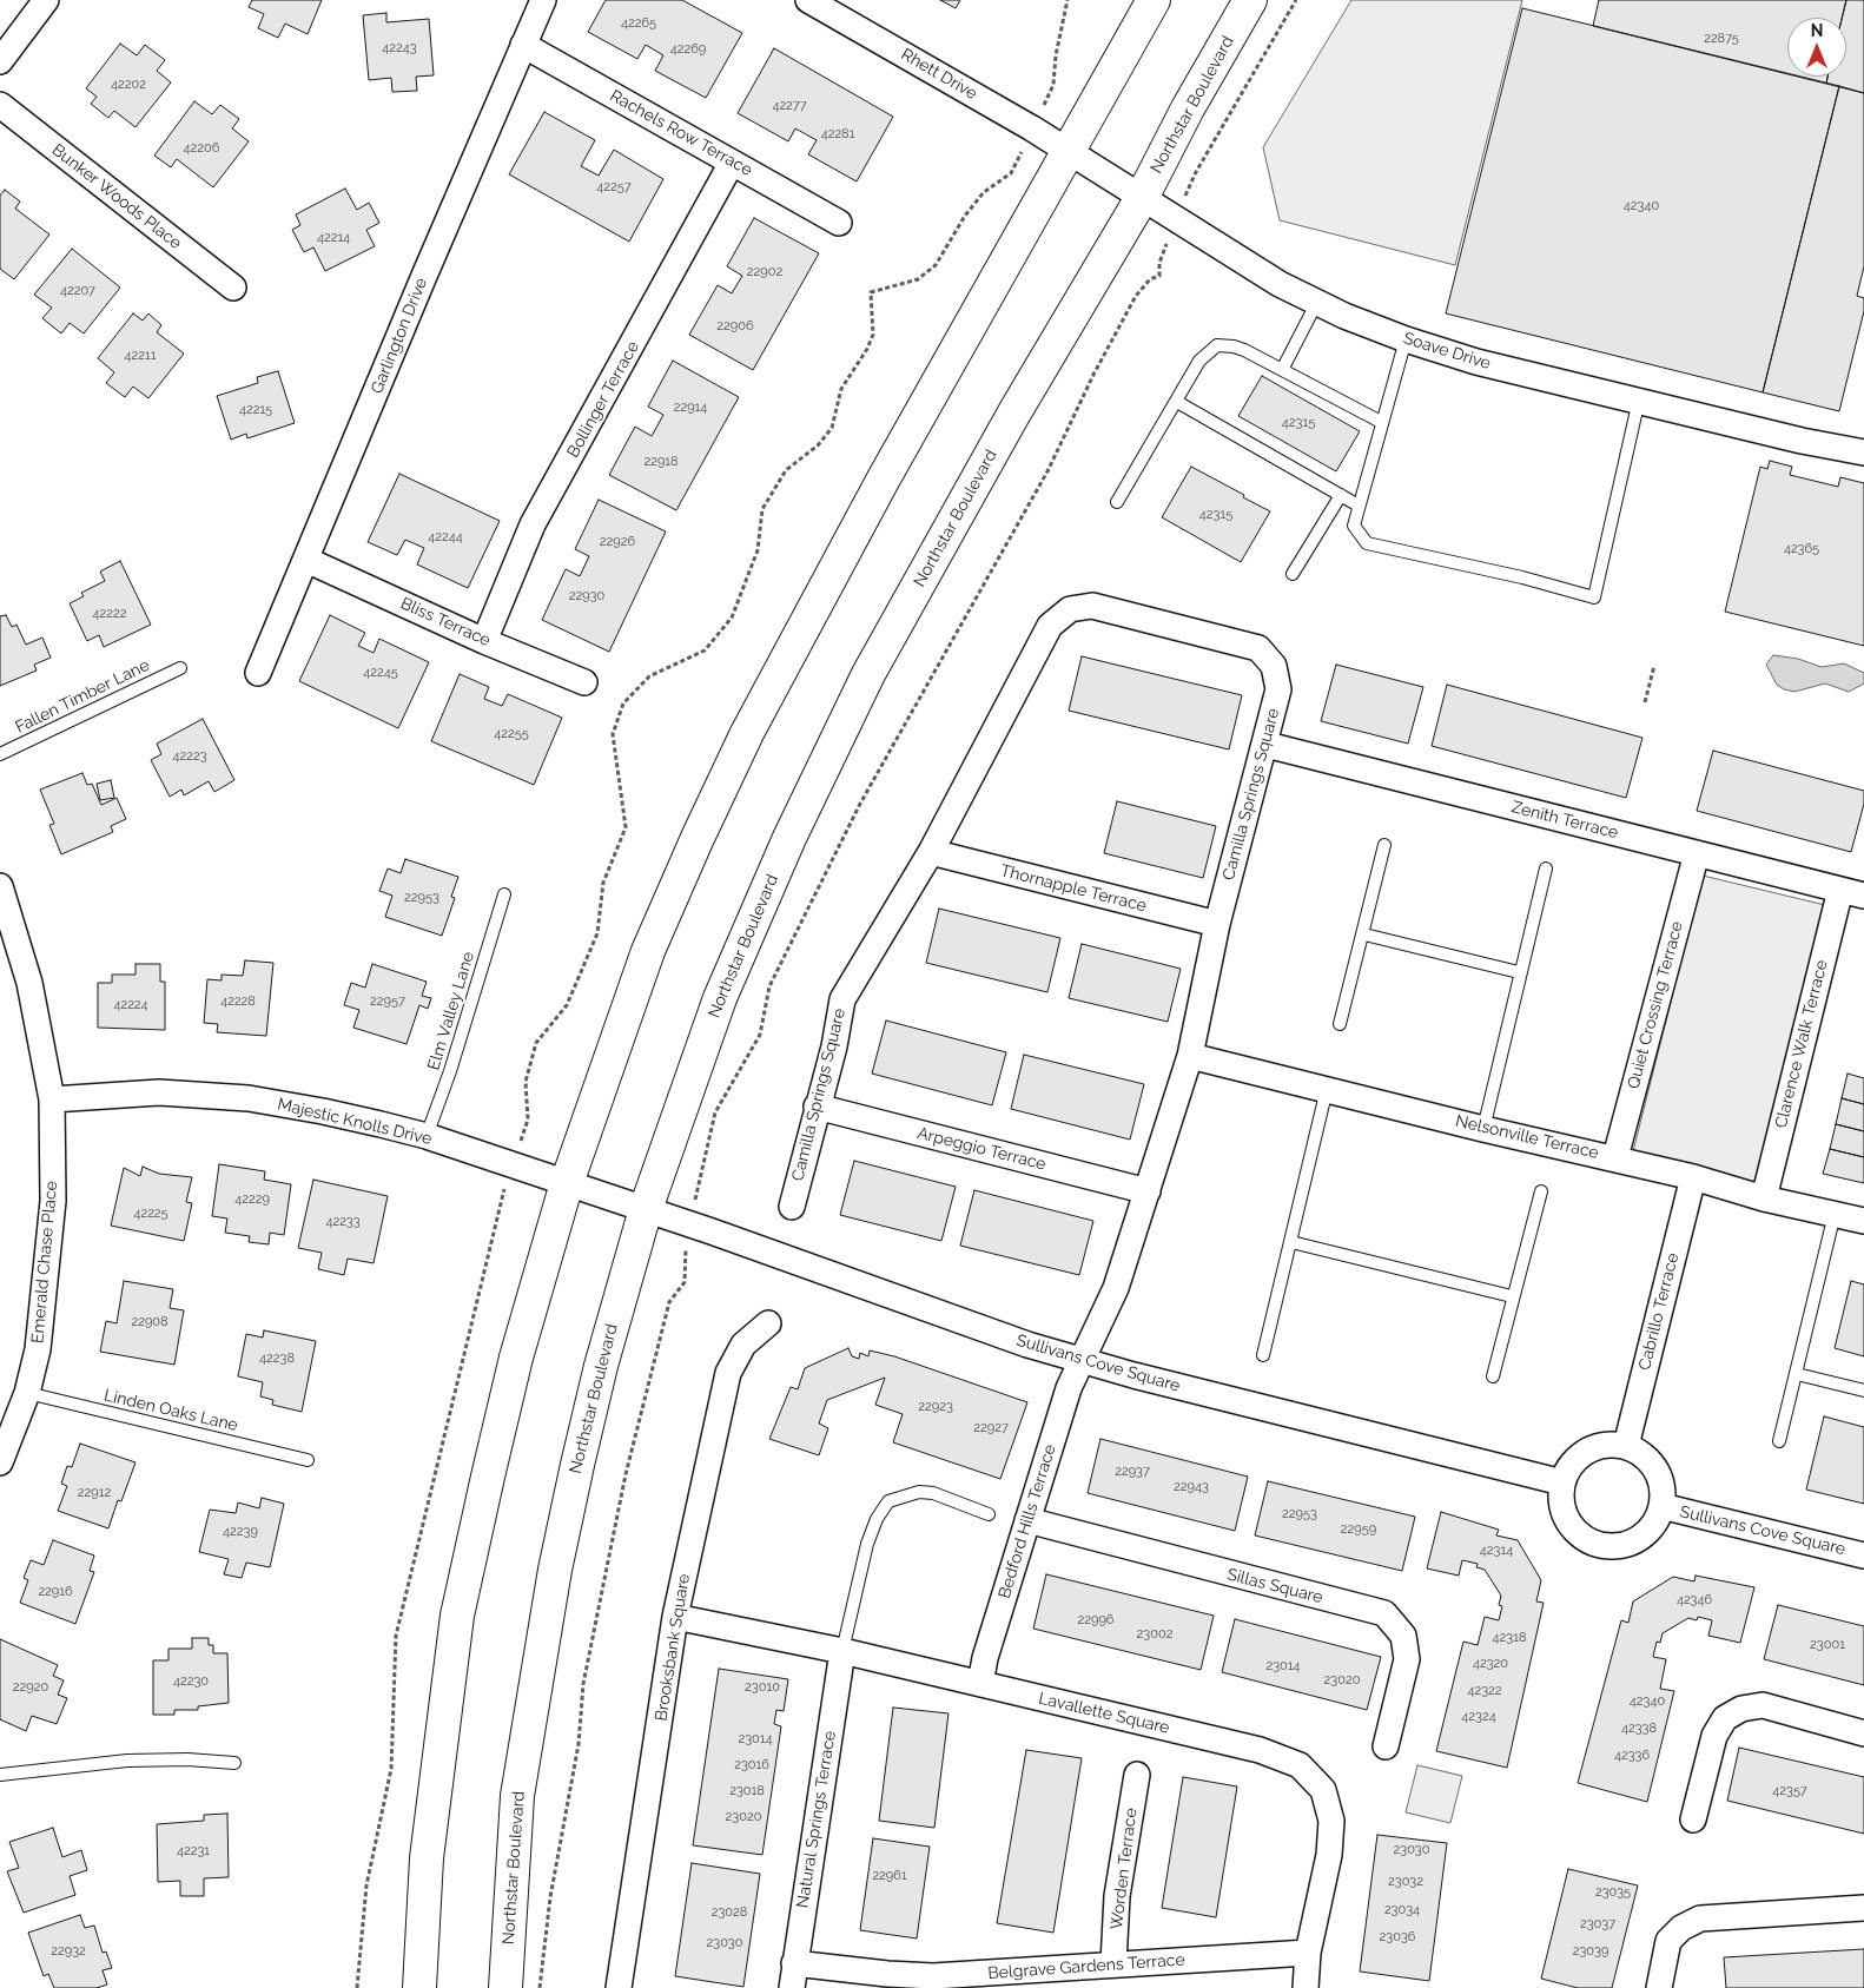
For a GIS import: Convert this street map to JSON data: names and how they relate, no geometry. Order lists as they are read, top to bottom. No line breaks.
{"streets":{"main road":["Northstar Boulevard"],"street":["Rhett Drive","Rachels Row Terrace","Bunker Woods Place","Garlington Drive","Soave Drive","Bollinger Terrace","Bliss Terrace","Camilla Springs Square","Zenith Terrace","Thornapple Terrace","Quiet Crossing Terrace","Clarence Walk Terrace","Majestic Knolls Drive","Nelsonville Terrace","Arpeggio Terrace","Emerald Chase Place","Cabrillo Terrace","Sullivans Cove Square","Bedford Hills Terrace","Sillas Square","Brooksbank Square","Lavallette Square","Natural Springs Terrace","Worden Terrace","Belgrave Gardens Terrace"],"lane":["Fallen Timber Lane","Elm Valley Lane","Linden Oaks Lane"]},"crossings":[["Rhett Drive","Soave Drive"],["Northstar Boulevard","Soave Drive"],["Northstar Boulevard","Majestic Knolls Drive"],["Northstar Boulevard","Sullivans Cove Square"],["Rachels Row Terrace","Garlington Drive"],["Rachels Row Terrace","Bollinger Terrace"],["Garlington Drive","Bliss Terrace"],["Bollinger Terrace","Bliss Terrace"],["Camilla Springs Square","Zenith Terrace"],["Camilla Springs Square","Thornapple Terrace"],["Camilla Springs Square","Nelsonville Terrace"],["Camilla Springs Square","Arpeggio Terrace"],["Camilla Springs Square","Sullivans Cove Square"],["Camilla Springs Square","Bedford Hills Terrace"],["Zenith Terrace","Quiet Crossing Terrace"],["Zenith Terrace","Clarence Walk Terrace"],["Quiet Crossing Terrace","Nelsonville Terrace"],["Elm Valley Lane","Majestic Knolls Drive"],["Clarence Walk Terrace","Nelsonville Terrace"],["Majestic Knolls Drive","Emerald Chase Place"],["Majestic Knolls Drive","Sullivans Cove Square"],["Nelsonville Terrace","Cabrillo Terrace"],["Emerald Chase Place","Linden Oaks Lane"],["Cabrillo Terrace","Sullivans Cove Square"],["Sullivans Cove Square","Bedford Hills Terrace"],["Bedford Hills Terrace","Sillas Square"],["Bedford Hills Terrace","Lavallette Square"],["Brooksbank Square","Lavallette Square"],["Lavallette Square","Natural Springs Terrace"],["Lavallette Square","Belgrave Gardens Terrace"],["Natural Springs Terrace","Belgrave Gardens Terrace"],["Worden Terrace","Belgrave Gardens Terrace"]],"house_numbers":["42265","22875","42243","42269","42202","42277","42281","42206","42257","42340","42214","22902","42207","22906","42211","22914","42215","42315","22918","42315","42244","22926","42365","22930","42222","42245","42255","42223","22953","42228","22957","42224","42229","42225","42233","22908","42238","22923","22927","22937","22943","22912","22953","22959","42239","42314","22916","42346","22996","23002","42318","23001","42320","23014","23020","42230","22920","23010","42322","42340","42324","42338","23014","42336","23016","23018","42357","23020","23030","42231","22961","23032","23035","23034","23028","23037","23036","23030","22932","23039"],"north":"top"}
